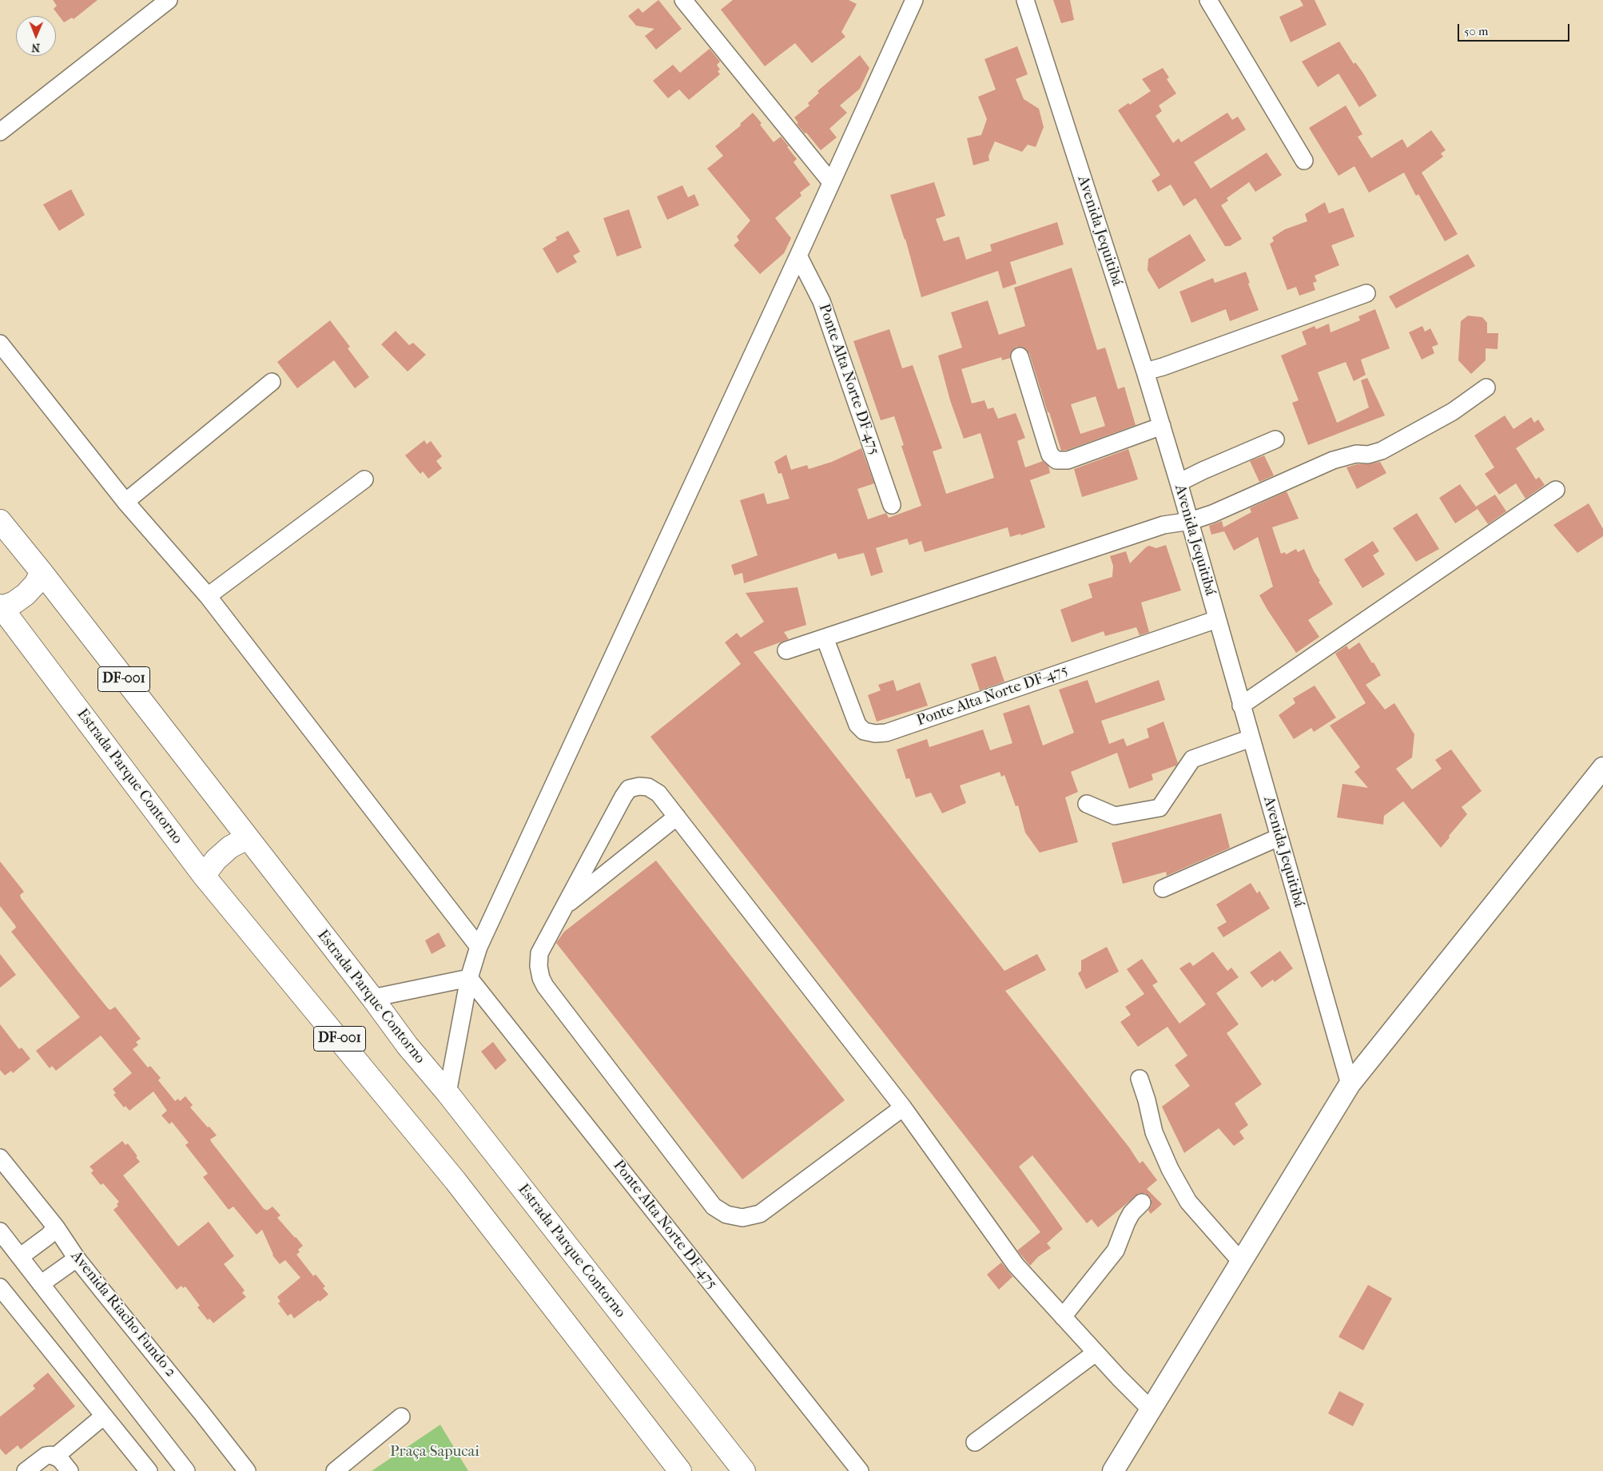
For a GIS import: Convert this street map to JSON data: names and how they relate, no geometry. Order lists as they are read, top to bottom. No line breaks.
{"streets":{"highway":["DF-001","Estrada Parque Contorno"],"street":["Avenida Jequitibá","Ponte Alta Norte DF-475","Avenida Riacho Fundo 2"]},"crossings":[["Avenida Jequitibá","Ponte Alta Norte DF-475"]],"parks":["Praça Sapucai"],"scale_bar":"50 m","north":"bottom"}
